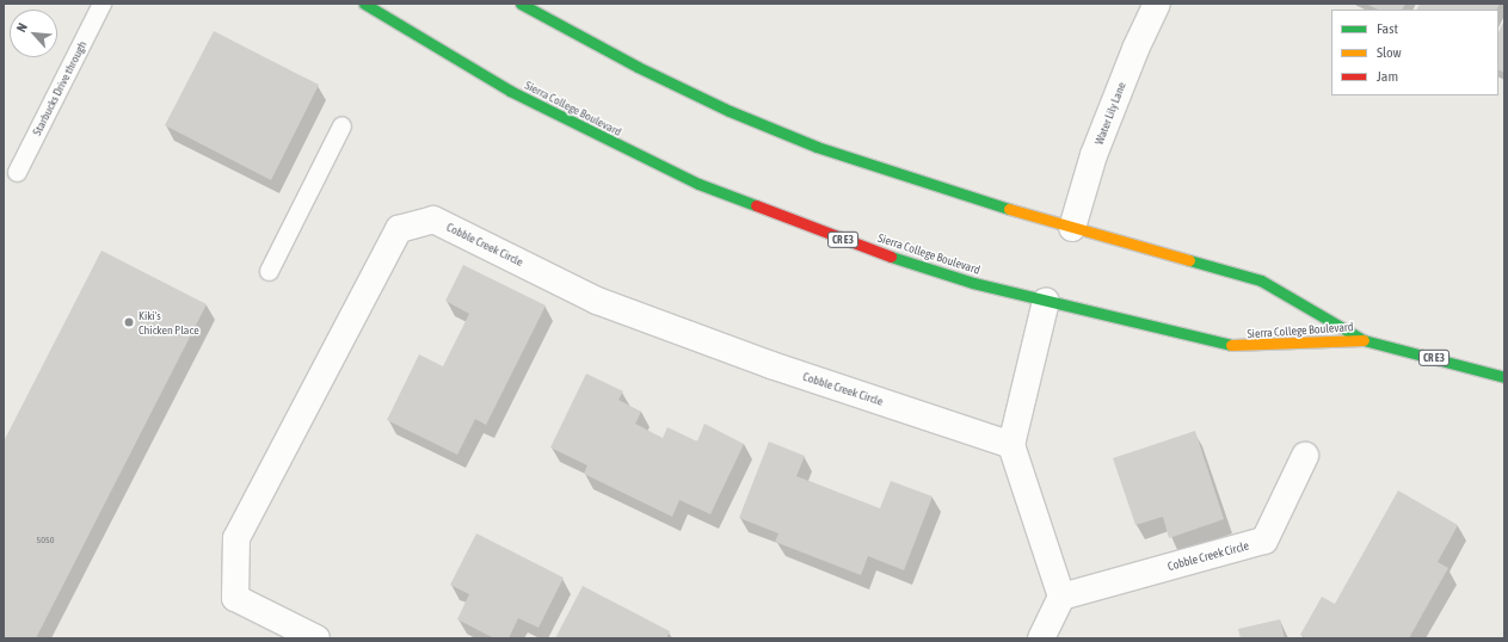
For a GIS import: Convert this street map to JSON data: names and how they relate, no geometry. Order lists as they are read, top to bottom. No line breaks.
{"streets":{"main road":["Sierra College Boulevard","CR E3"],"street":["Water Lily Lane","Cobble Creek Circle"],"lane":["Starbucks Drive through"]},"crossings":[["Sierra College Boulevard","Water Lily Lane"]],"places":["Kiki's Chicken Place"],"house_numbers":["5050"],"legend":["Fast","Slow","Jam"],"north":"top left"}
